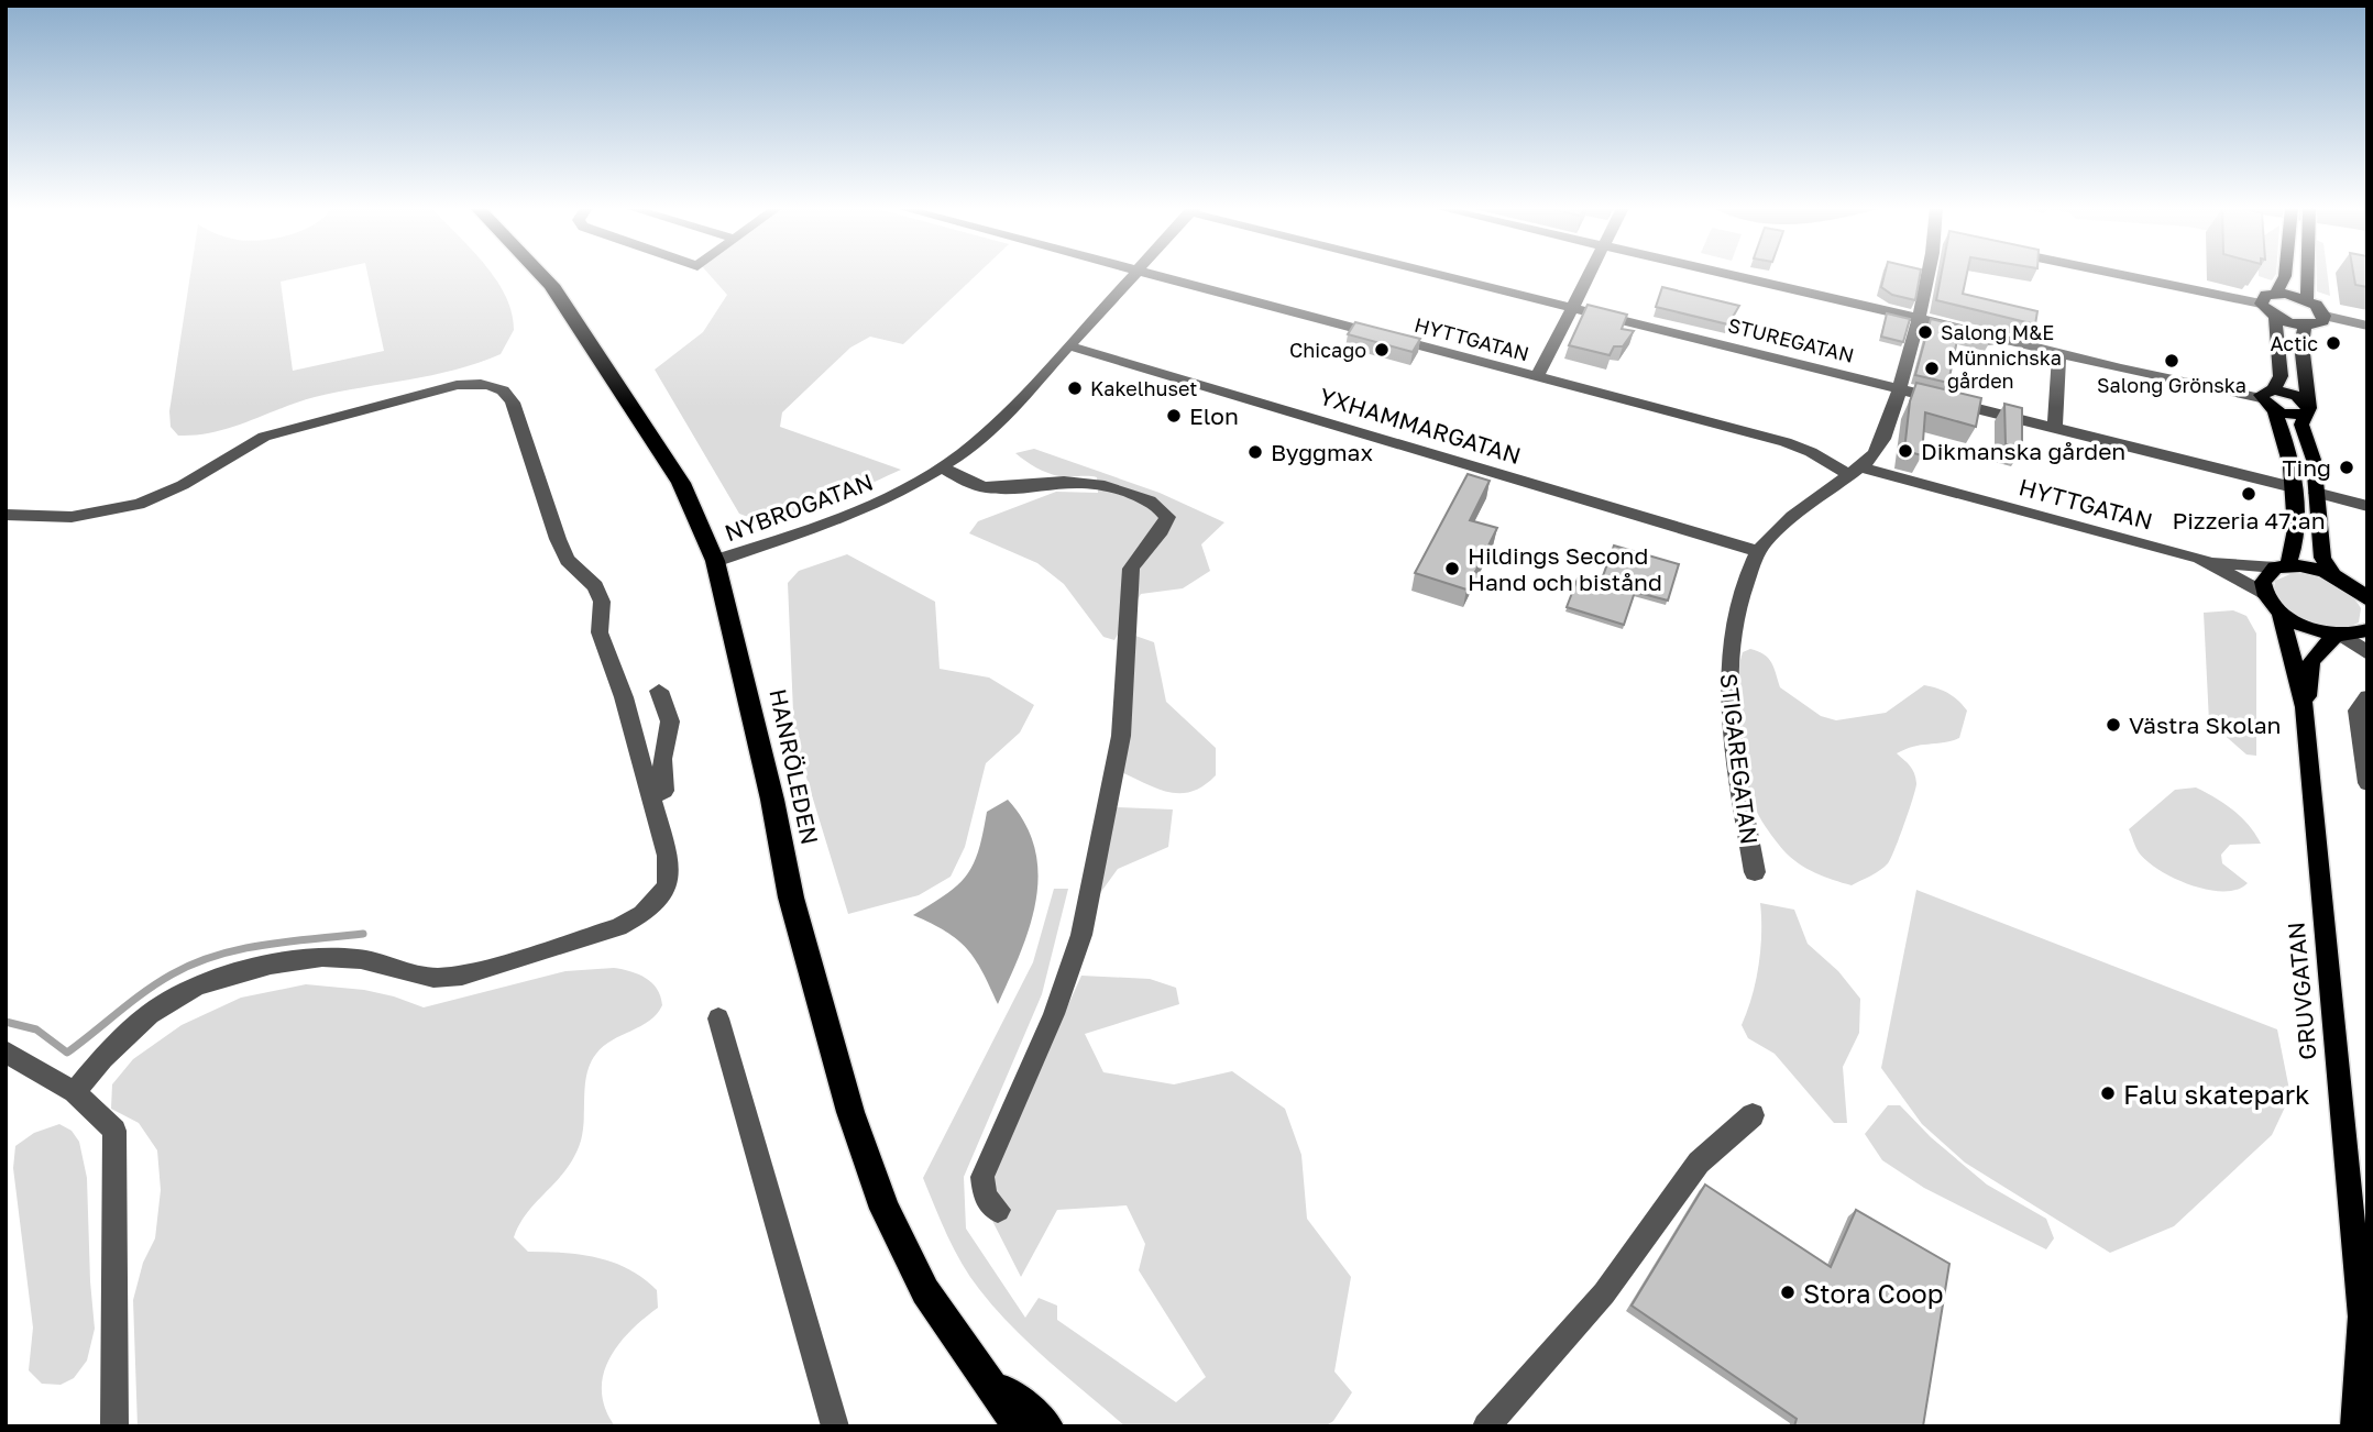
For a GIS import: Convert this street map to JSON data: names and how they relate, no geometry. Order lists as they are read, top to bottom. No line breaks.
{"streets":{"highway":["HANRÖLEDEN"],"main road":["GRUVGATAN"],"street":["HYTTGATAN","STUREGATAN","YXHAMMARGATAN","NYBROGATAN","STIGAREGATAN"]},"crossings":[["HYTTGATAN","STIGAREGATAN"],["STUREGATAN","STIGAREGATAN"],["YXHAMMARGATAN","NYBROGATAN"],["YXHAMMARGATAN","STIGAREGATAN"],["NYBROGATAN","HANRÖLEDEN"]],"places":["Salong M&E","Actic","Chicago","Salong Grönska","Münnichska gården","Kakelhuset","Elon","Dikmanska gården","Byggmax","Ting","Pizzeria 47:an","Hildings Second Hand och bistånd","Västra Skolan","Falu skatepark","Stora Coop"]}
